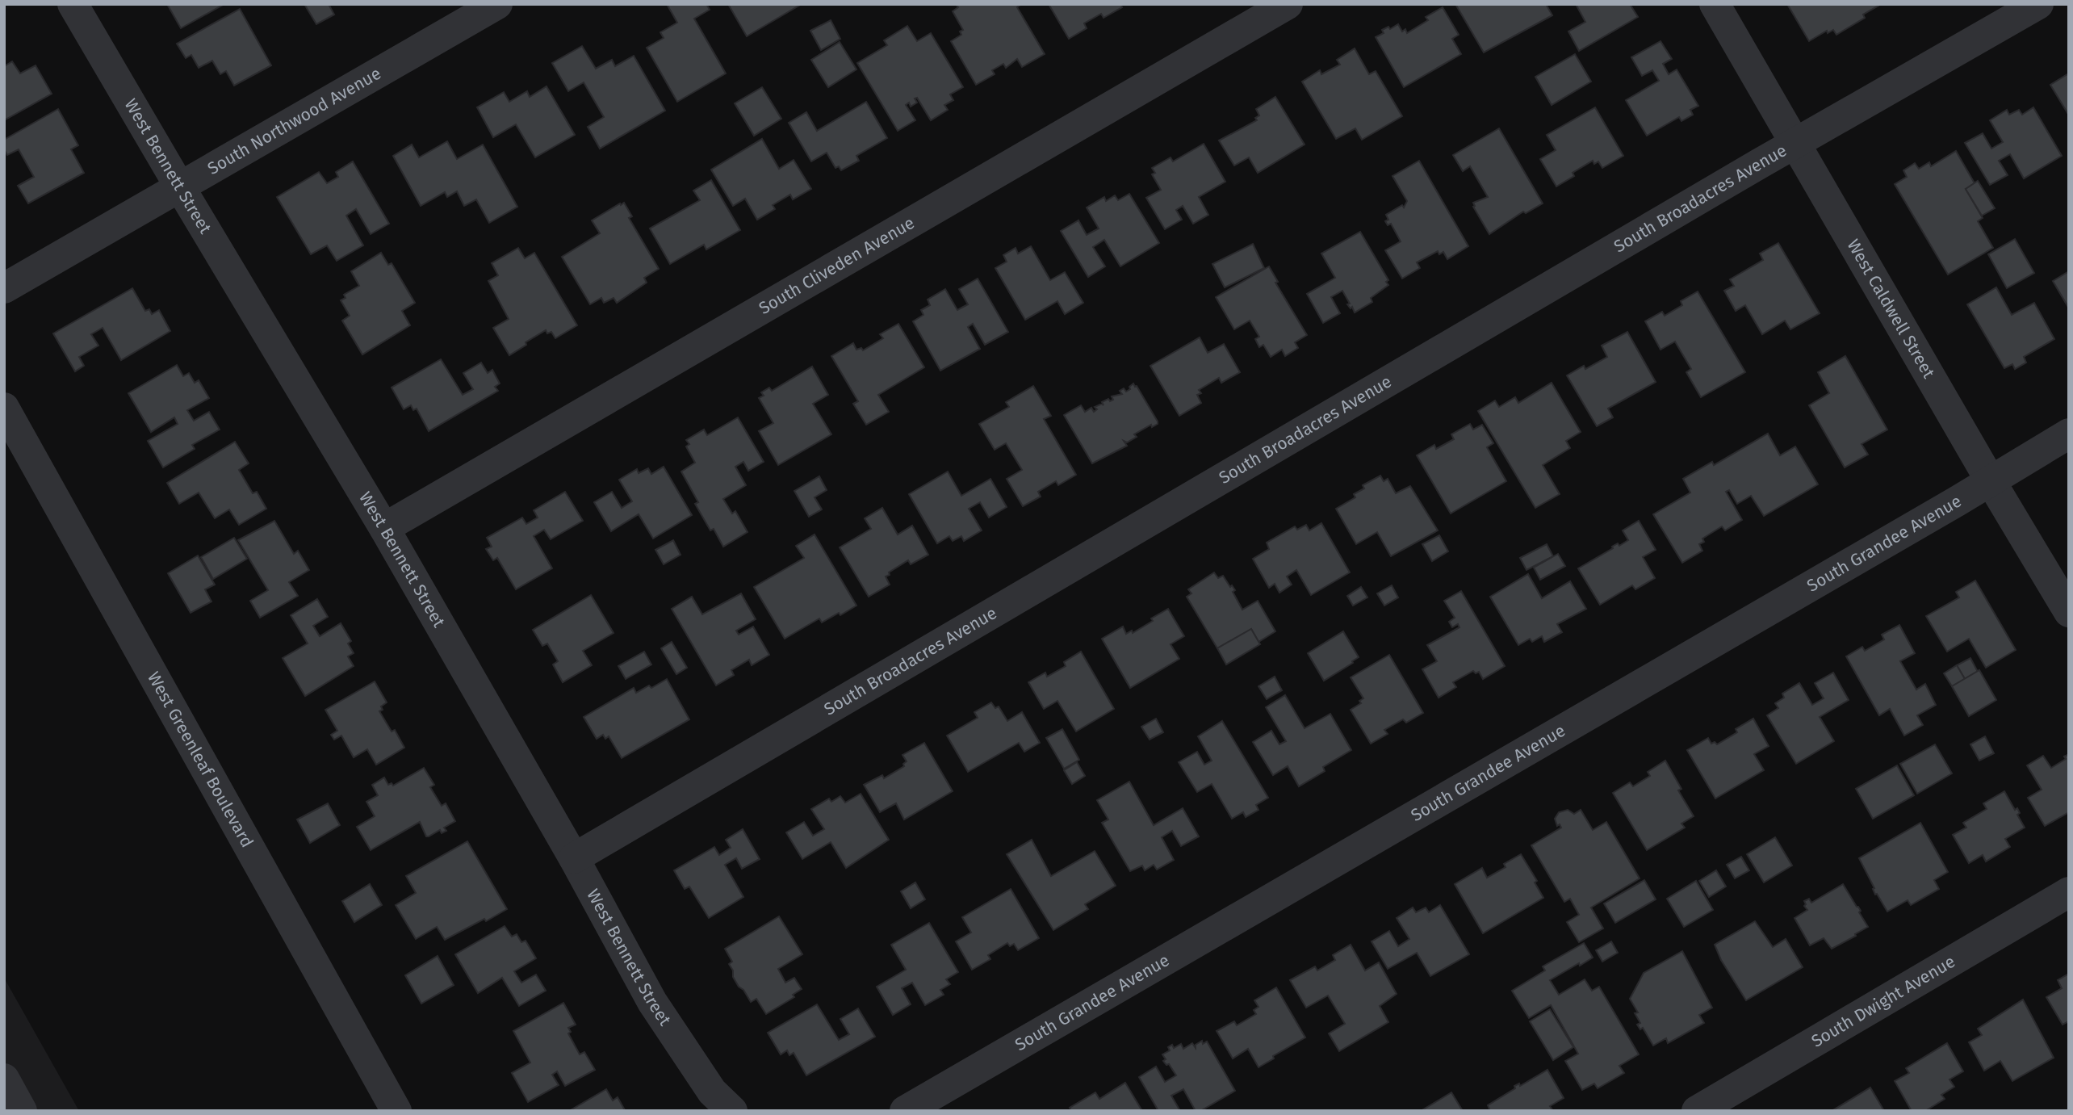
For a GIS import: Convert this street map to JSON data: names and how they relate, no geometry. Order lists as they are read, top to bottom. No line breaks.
{"streets":{"street":["South Northwood Avenue","West Bennett Street","South Broadacres Avenue","South Cliveden Avenue","West Caldwell Street","South Grandee Avenue","West Greenleaf Boulevard","South Dwight Avenue"]},"crossings":[["South Northwood Avenue","West Bennett Street"],["West Bennett Street","South Broadacres Avenue"],["West Bennett Street","South Cliveden Avenue"],["South Broadacres Avenue","West Caldwell Street"],["West Caldwell Street","South Grandee Avenue"]]}
